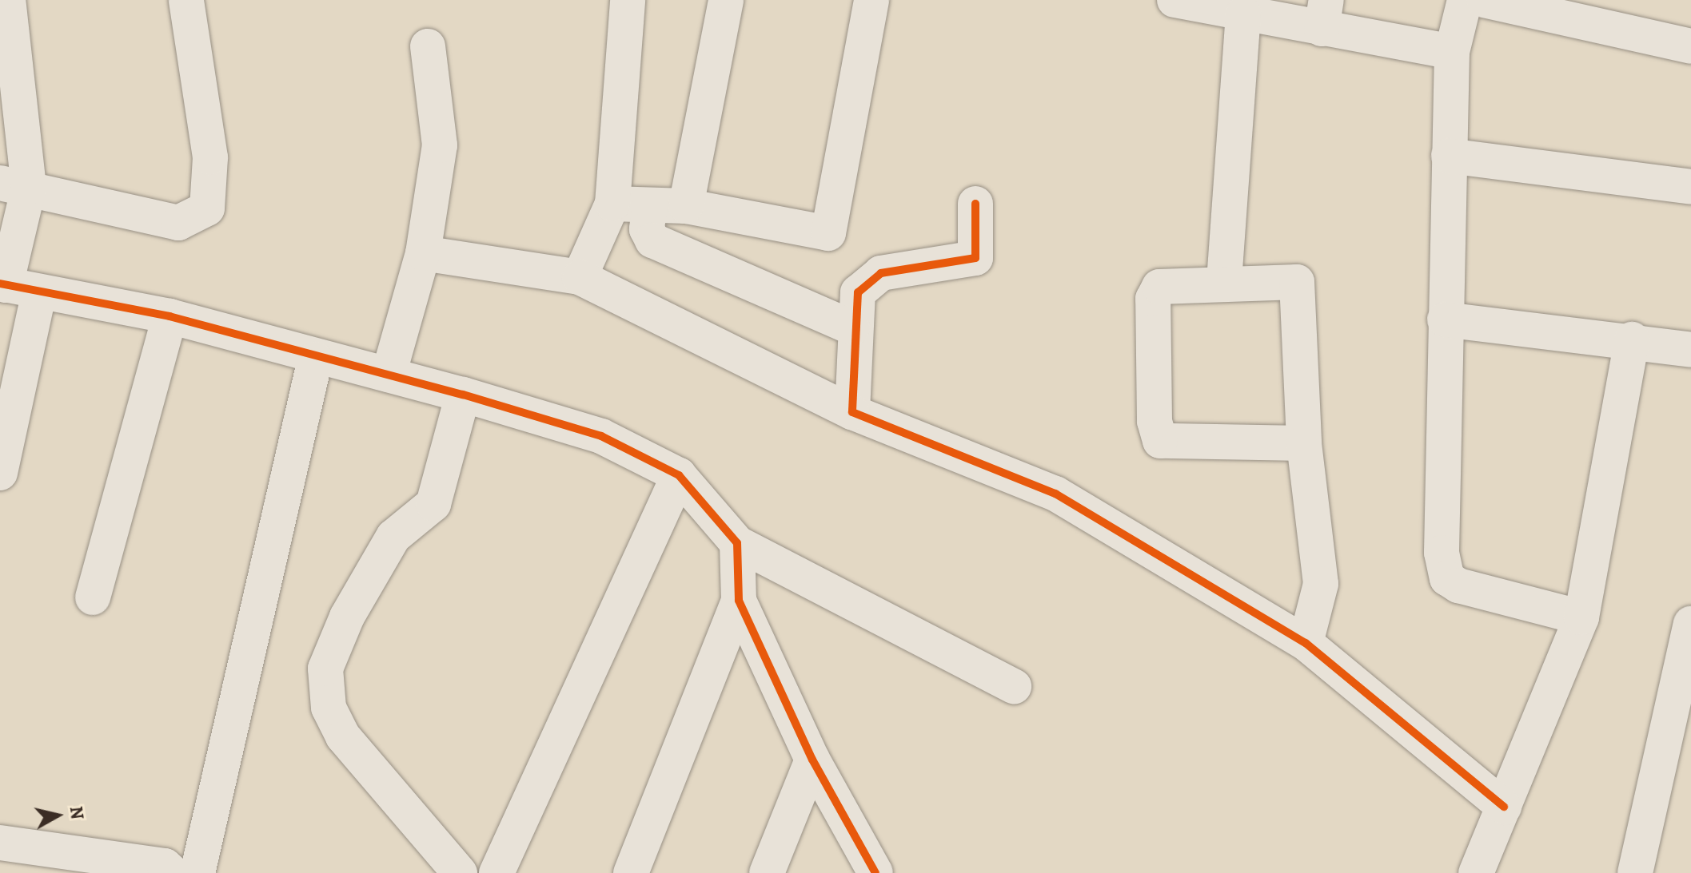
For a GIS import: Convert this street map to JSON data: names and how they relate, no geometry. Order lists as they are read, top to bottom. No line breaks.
{"north":"right"}
